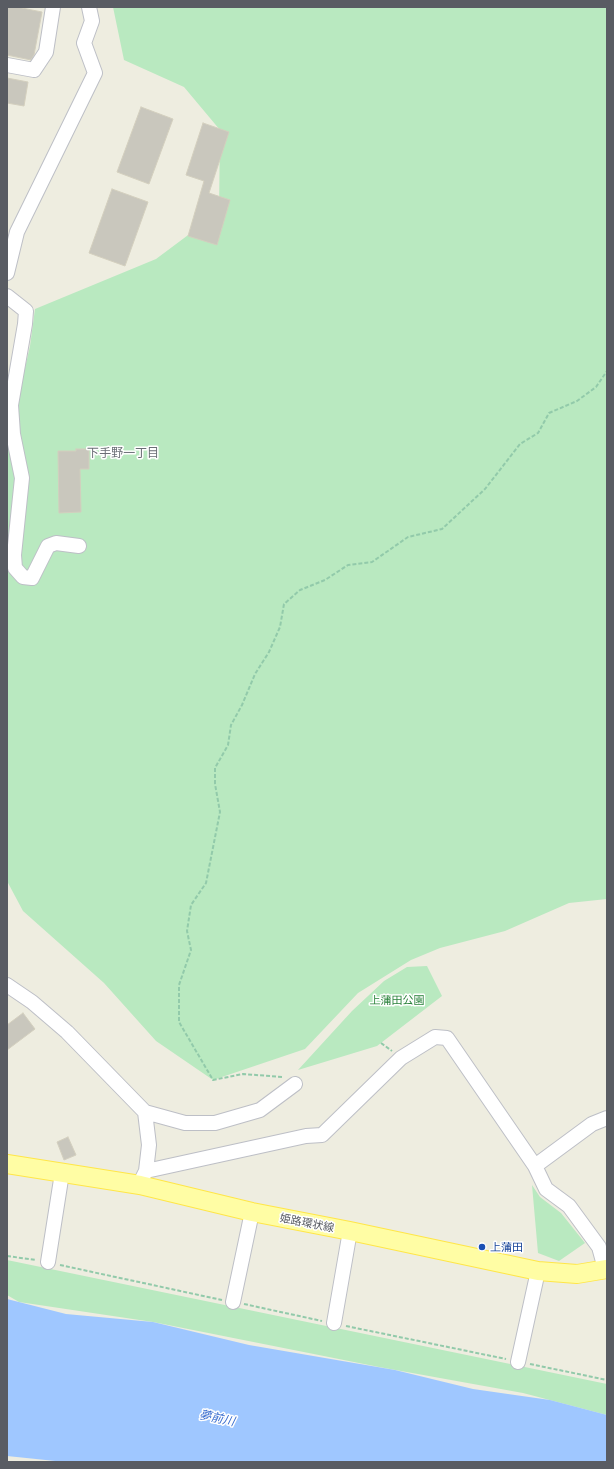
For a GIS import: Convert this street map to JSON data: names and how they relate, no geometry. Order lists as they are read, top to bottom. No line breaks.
{"streets":{"main road":["姫路環状線"]},"districts":["下手野一丁目"],"water":["夢前川"],"parks":["上蒲田公園"],"places":["上蒲田"]}
